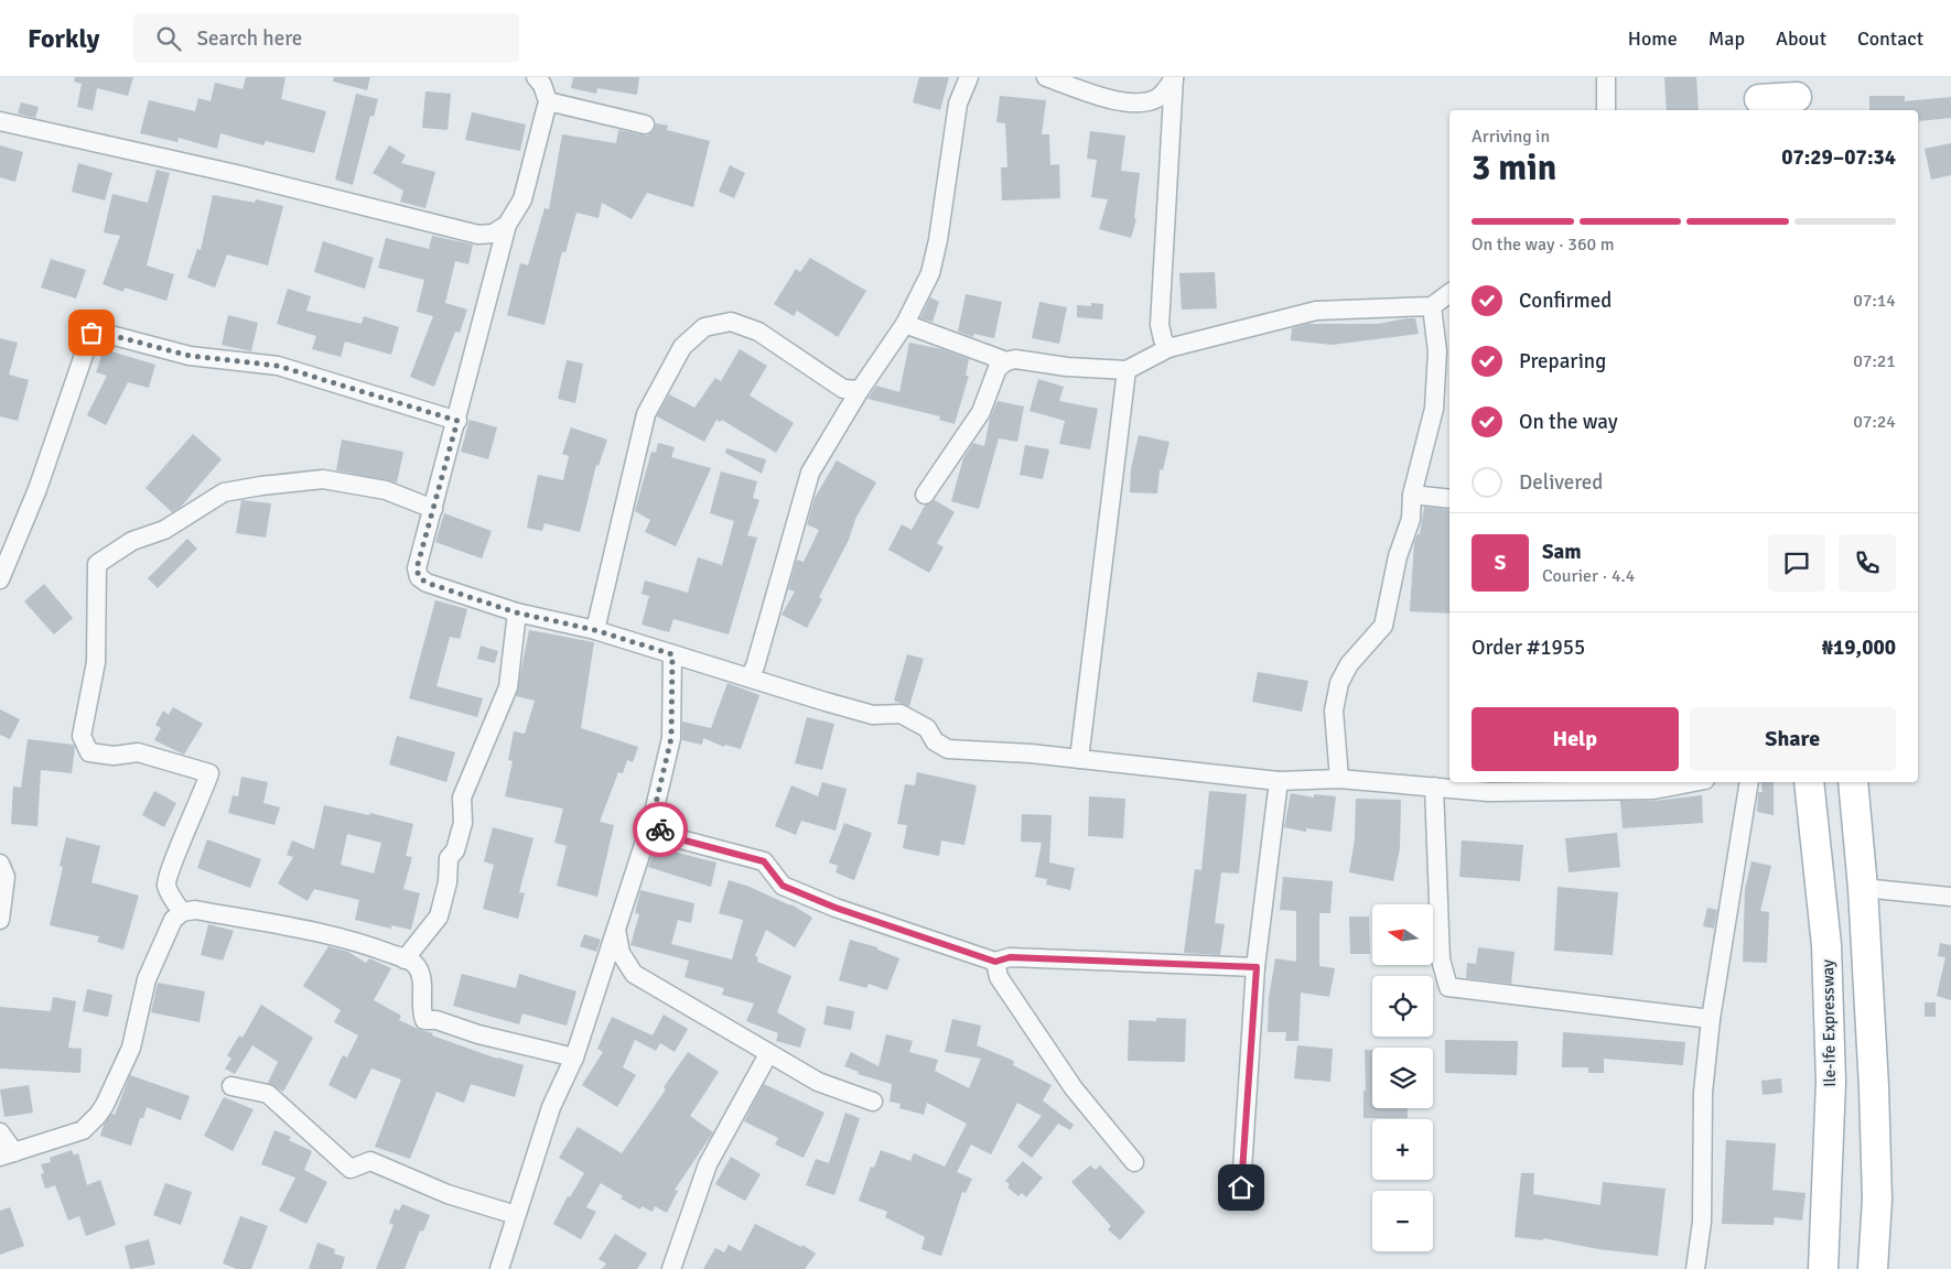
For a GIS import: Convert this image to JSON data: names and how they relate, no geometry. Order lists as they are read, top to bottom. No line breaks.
{"streets":{"main road":["Ile-Ife Expressway"]},"north":"left","page":{"header":"Forkly","search":"Search here","nav":["Home","Map","About","Contact"],"heading":["3 min","Arriving in","07:29–07:34"],"panel":["Sam","Courier · 4.4","Order #1955","₦19,000"],"bar":"On the way · 360 m","list":[["Confirmed","07:14"],["Preparing","07:21"],["On the way","07:24"],"Delivered"],"round":"S","buttons":["Help","Share"],"map_buttons":["+","−"]}}
